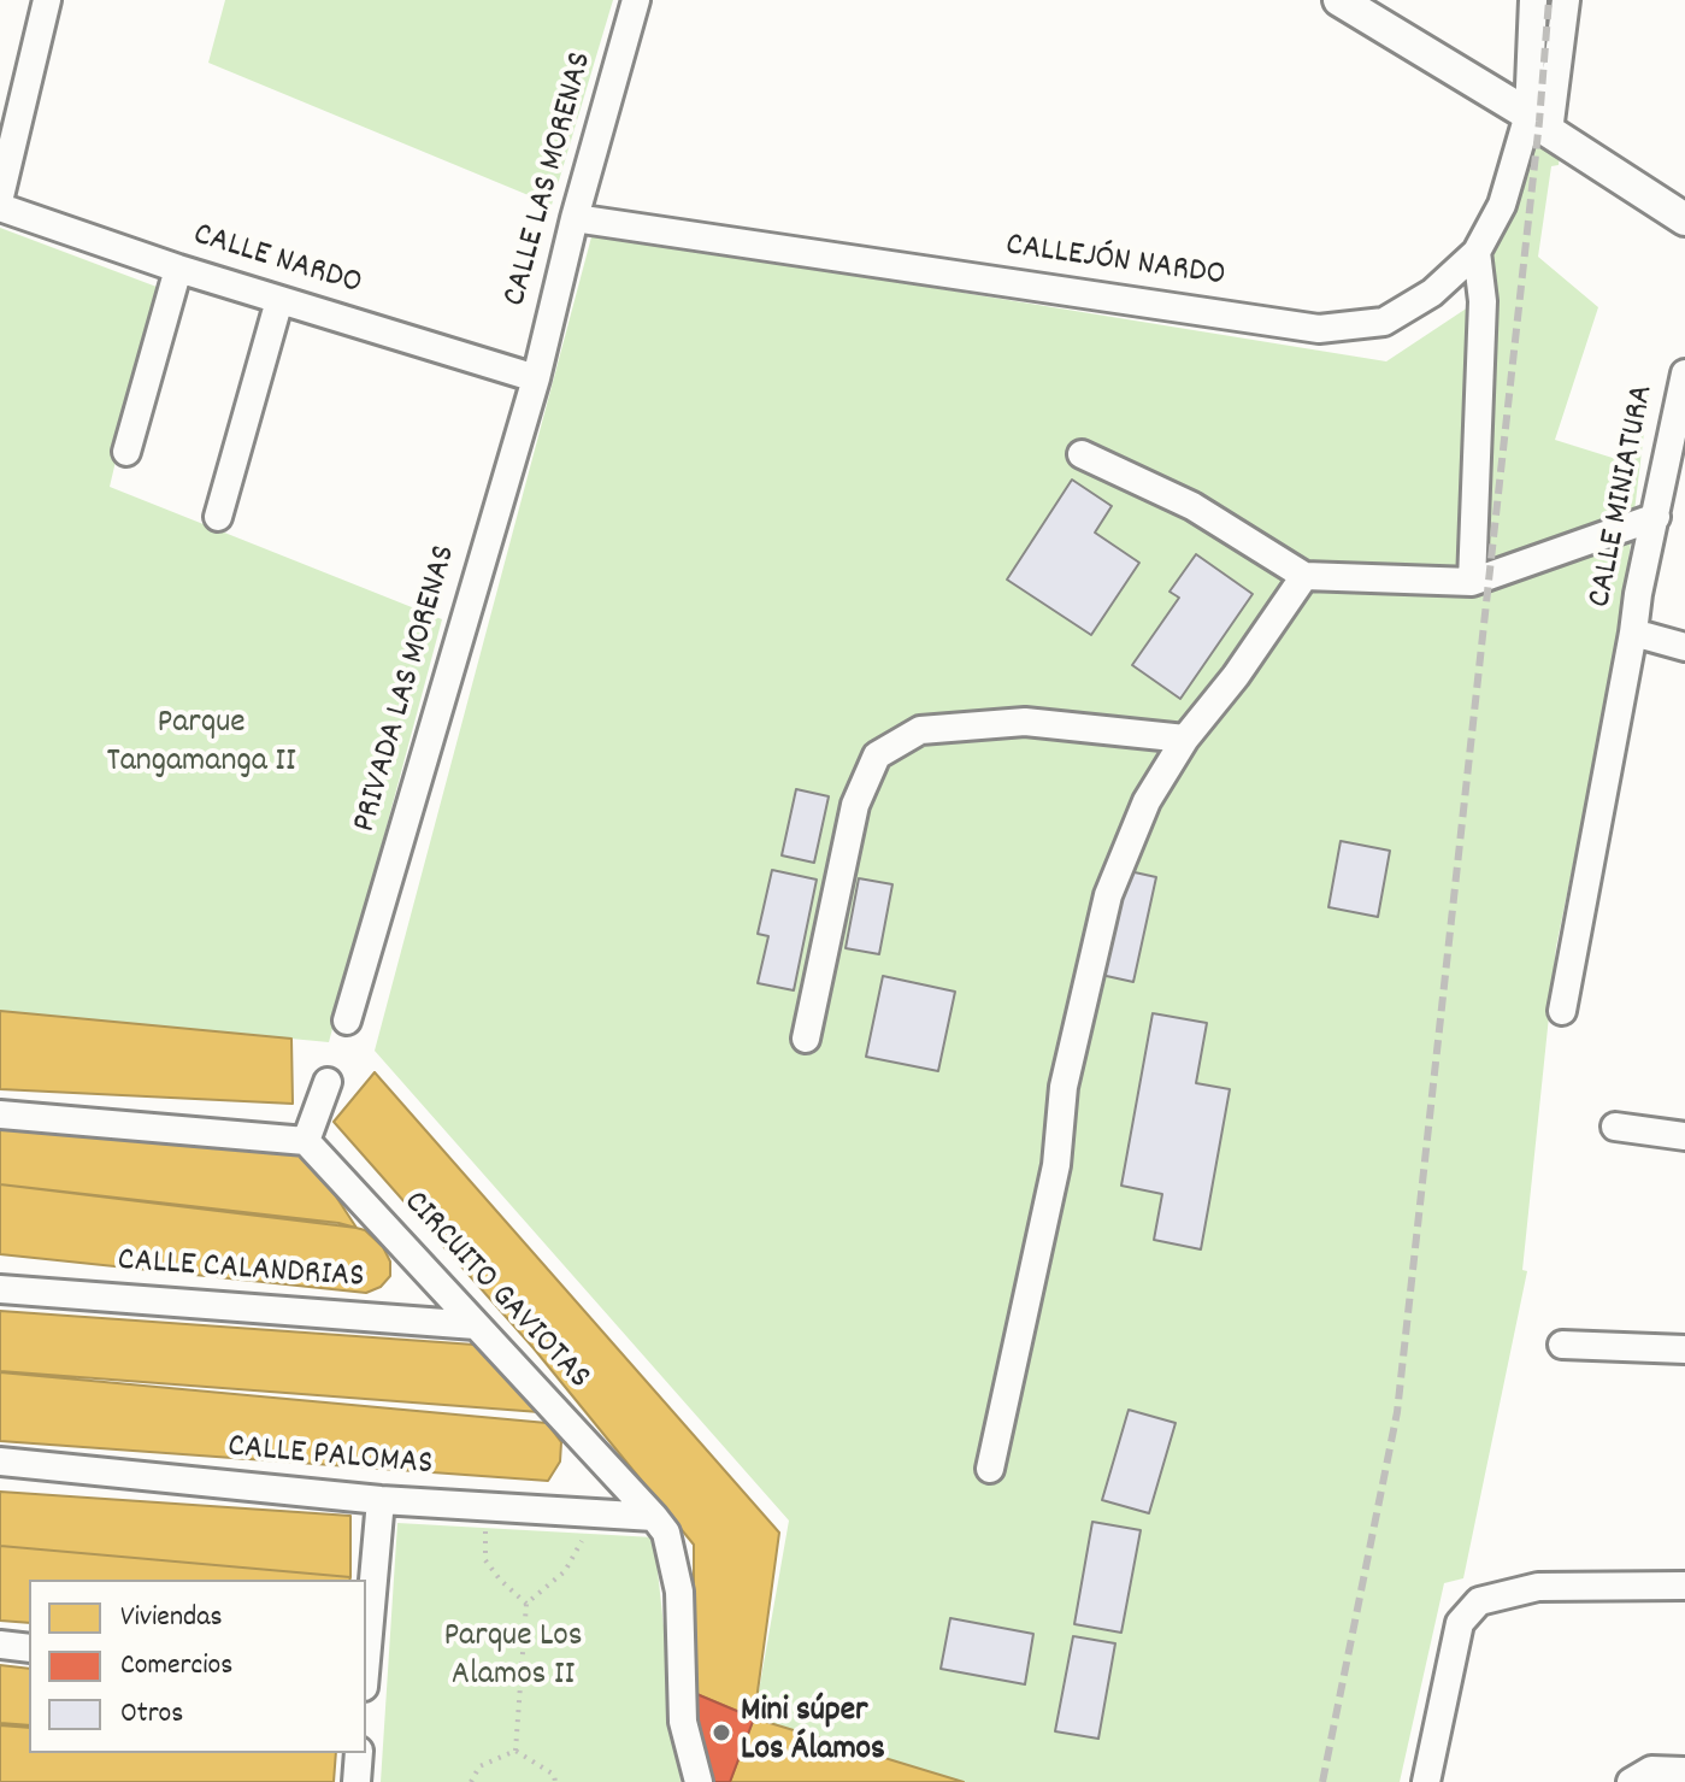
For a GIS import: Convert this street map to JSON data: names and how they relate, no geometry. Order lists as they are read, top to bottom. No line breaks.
{"streets":{"street":["CALLE LAS MORENAS","CALLE NARDO","CALLEJÓN NARDO","CALLE MINIATURA","PRIVADA LAS MORENAS","CALLE CALANDRIAS","CIRCUITO GAVIOTAS","CALLE PALOMAS"]},"crossings":[["CALLE LAS MORENAS","CALLE NARDO"],["CALLE LAS MORENAS","CALLEJÓN NARDO"],["CALLE LAS MORENAS","PRIVADA LAS MORENAS"],["CALLE NARDO","PRIVADA LAS MORENAS"],["CALLE CALANDRIAS","CIRCUITO GAVIOTAS"],["CIRCUITO GAVIOTAS","CALLE PALOMAS"]],"parks":["Parque Tangamanga II","Parque Los Alamos II"],"places":["Mini súper Los Álamos"],"legend":["Viviendas","Comercios","Otros"]}
